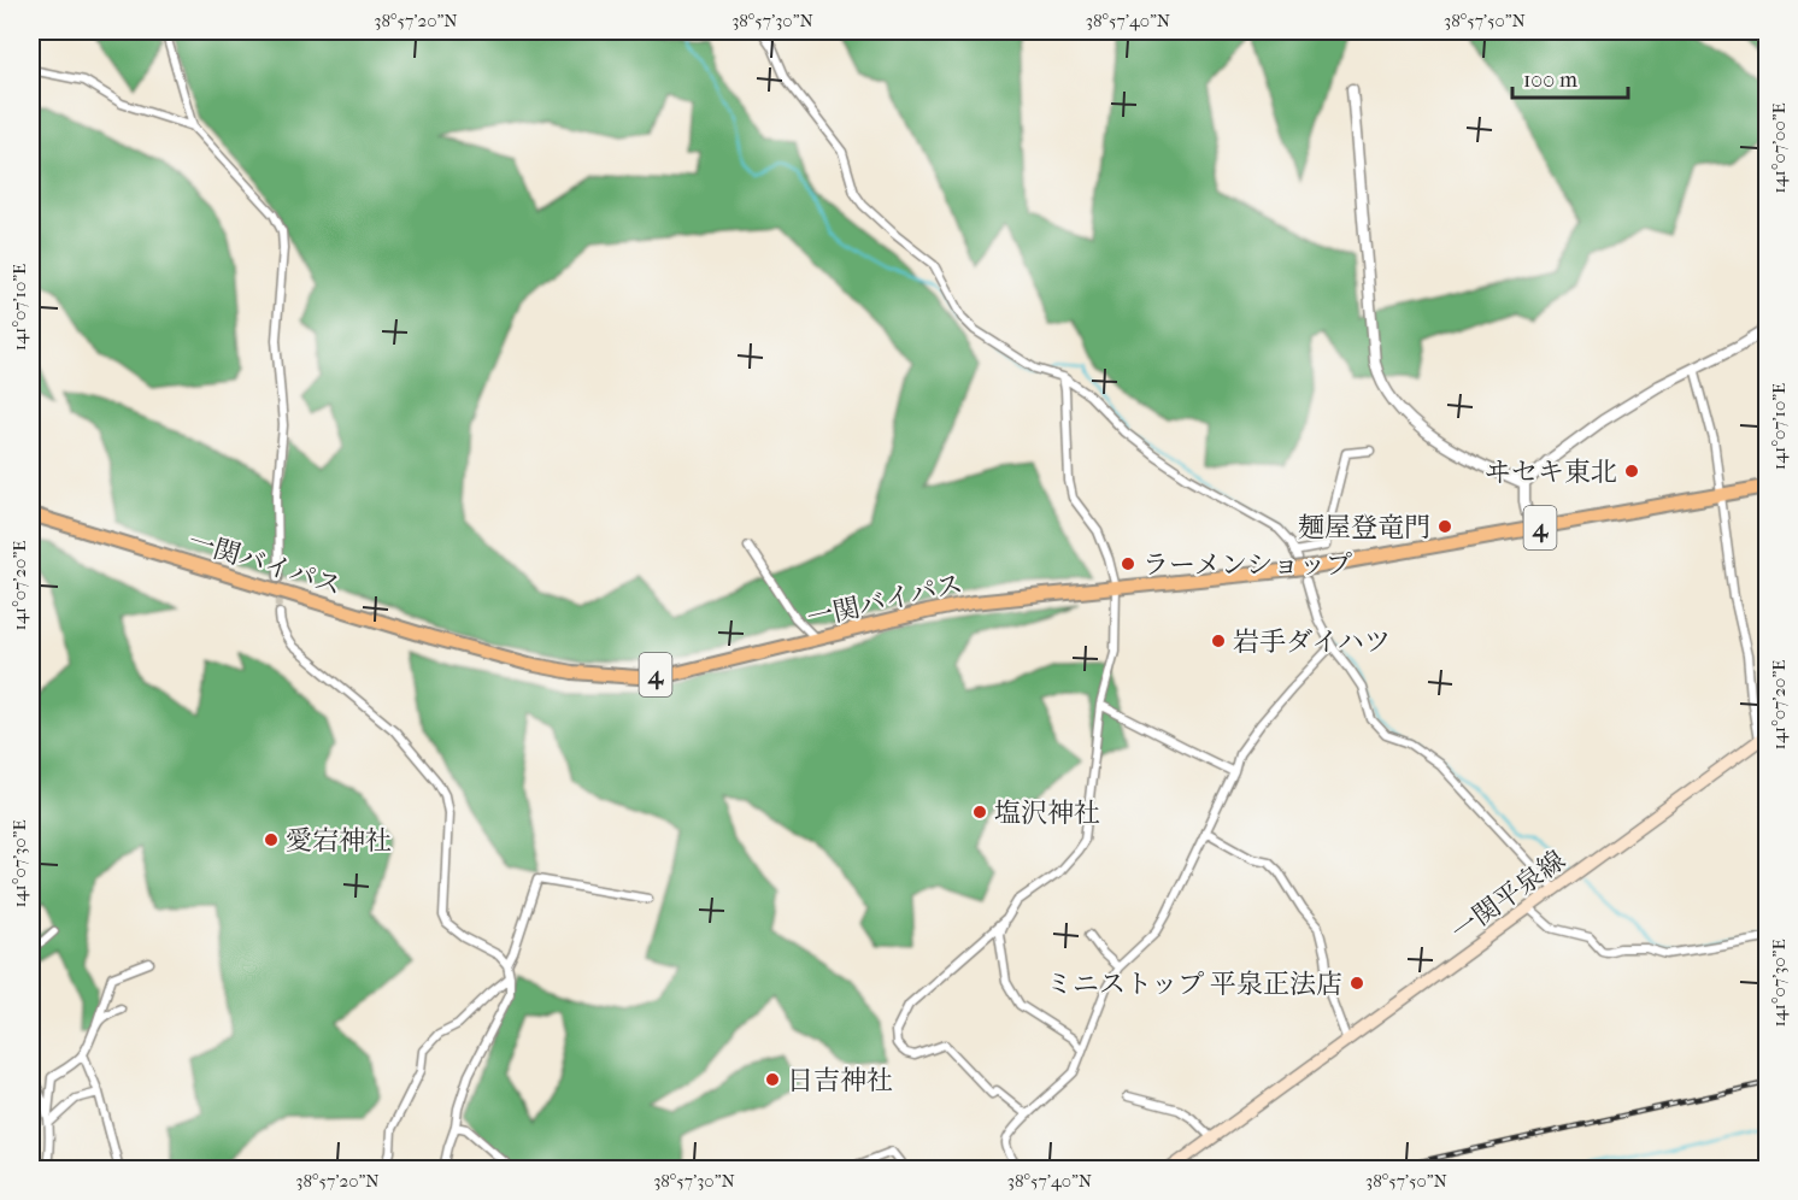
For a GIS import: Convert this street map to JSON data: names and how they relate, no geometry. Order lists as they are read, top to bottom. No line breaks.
{"streets":{"highway":["4","一関バイパス"],"main road":["一関平泉線"]},"places":["ヰセキ東北","麺屋登竜門","ラーメンショップ","岩手ダイハツ","塩沢神社","愛宕神社","ミニストップ 平泉正法店","日吉神社"],"scale_bar":"100 m","coordinates":["38°57'20\"N","38°57'30\"N","38°57'40\"N","38°57'50\"N","141°07'00\"E","141°07'10\"E","141°07'20\"E","141°07'30\"E"]}
